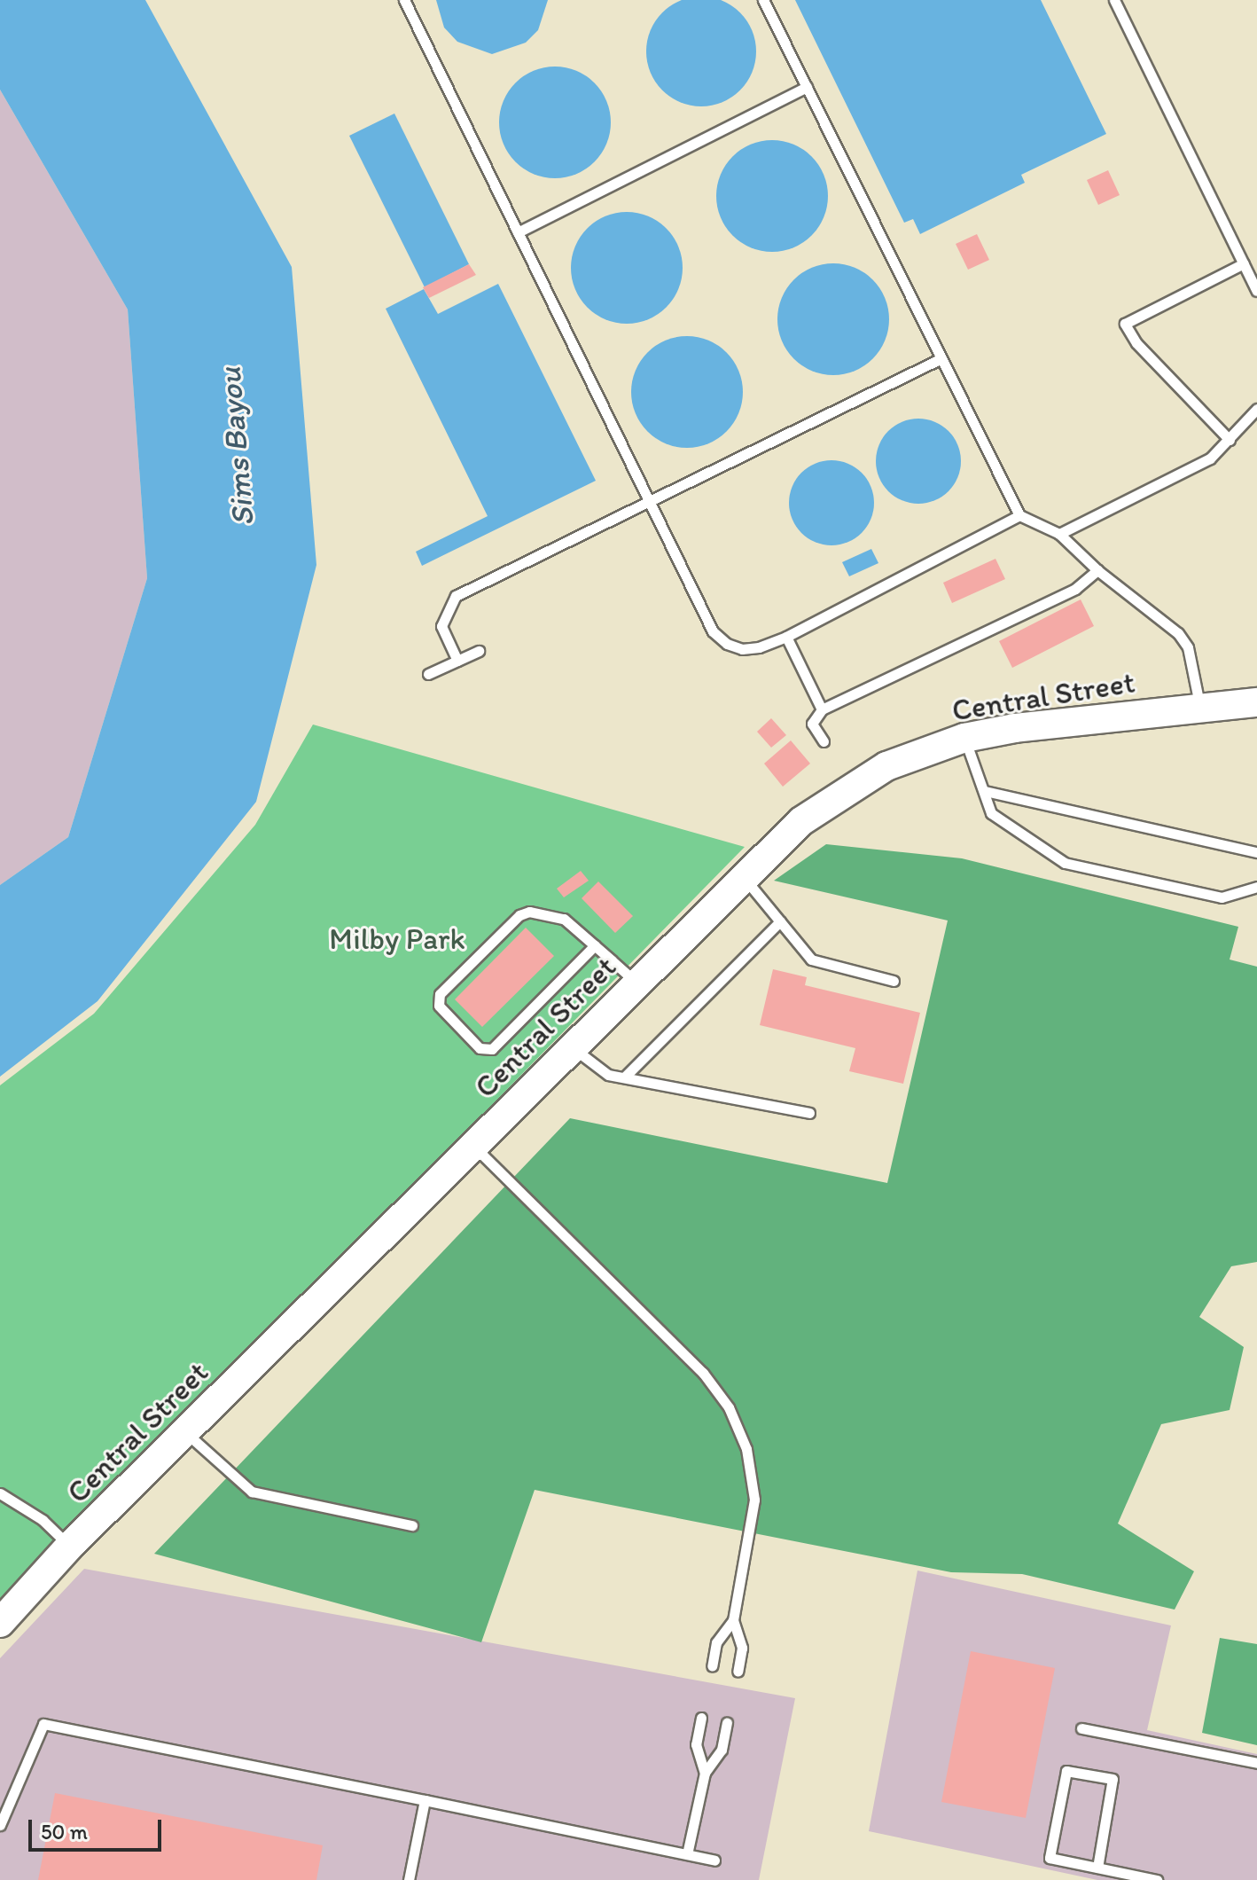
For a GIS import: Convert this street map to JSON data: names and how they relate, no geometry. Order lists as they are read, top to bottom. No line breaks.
{"streets":{"street":["Central Street"]},"water":["Sims Bayou"],"parks":["Milby Park"],"scale_bar":"50 m"}
